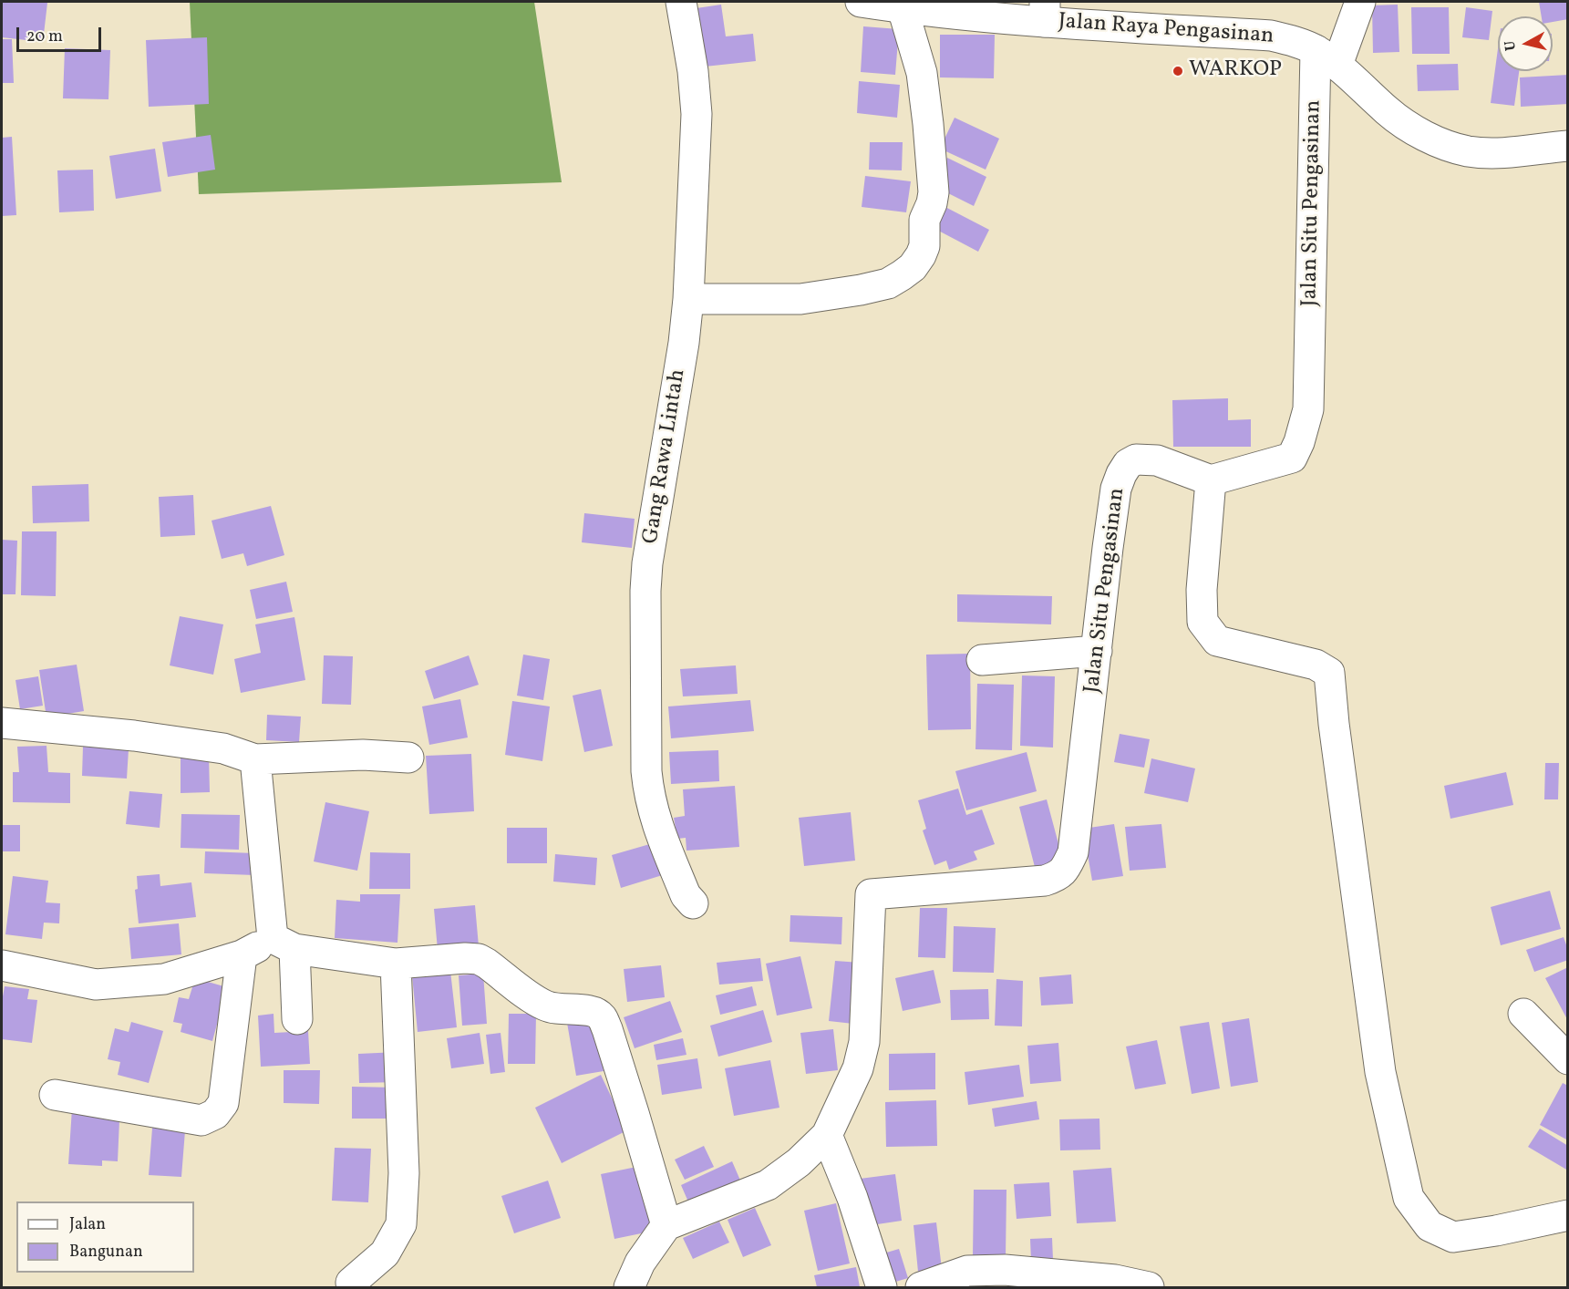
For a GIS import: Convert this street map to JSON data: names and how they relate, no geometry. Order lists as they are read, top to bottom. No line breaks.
{"streets":{"street":["Jalan Raya Pengasinan","Jalan Situ Pengasinan","Gang Rawa Lintah"]},"crossings":[["Jalan Raya Pengasinan","Jalan Situ Pengasinan"]],"places":["WARKOP"],"legend":["Jalan","Bangunan"],"scale_bar":"20 m","north":"left"}
